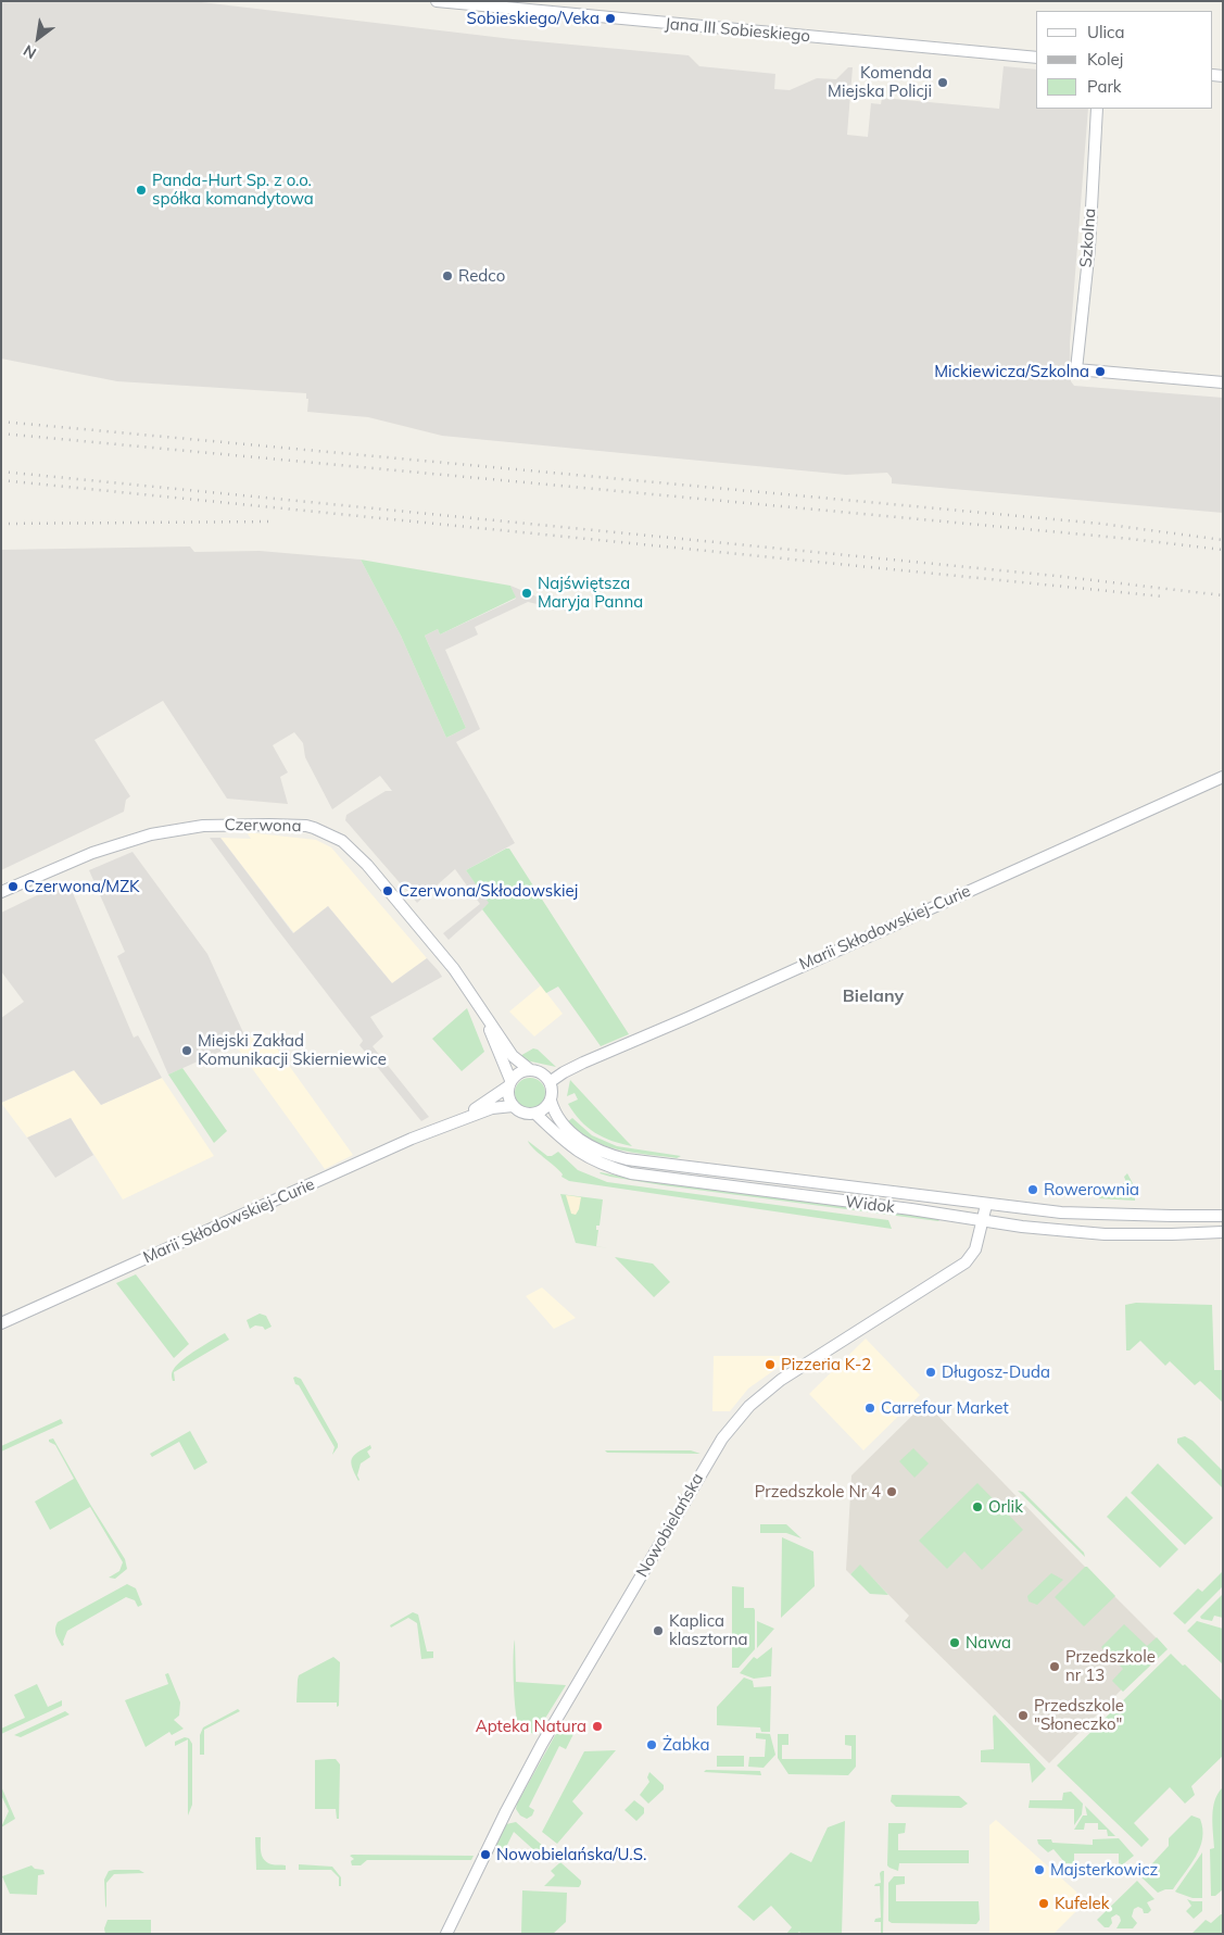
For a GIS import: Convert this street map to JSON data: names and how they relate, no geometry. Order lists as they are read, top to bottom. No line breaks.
{"streets":{"main road":["Jana III Sobieskiego","Szkolna","Czerwona","Marii Skłodowskiej-Curie","Widok","Nowobielańska"]},"crossings":[["Czerwona","Marii Skłodowskiej-Curie"],["Czerwona","Widok"],["Marii Skłodowskiej-Curie","Widok"],["Widok","Nowobielańska"]],"districts":["Bielany"],"places":["Sobieskiego/Veka","Komenda Miejska Policji","Panda-Hurt Sp. z o.o. spółka komandytowa","Redco","Mickiewicza/Szkolna","Najświętsza Maryja Panna","Czerwona/MZK","Czerwona/Skłodowskiej","Miejski Zakład Komunikacji Skierniewice","Rowerownia","Pizzeria K-2","Długosz-Duda","Carrefour Market","Przedszkole Nr 4","Orlik","Kaplica klasztorna","Nawa","Przedszkole nr 13","Przedszkole \"Słoneczko\"","Apteka Natura","Żabka","Nowobielańska/U.S.","Majsterkowicz","Kufelek"],"legend":["Ulica","Kolej","Park"],"north":"bottom left"}
